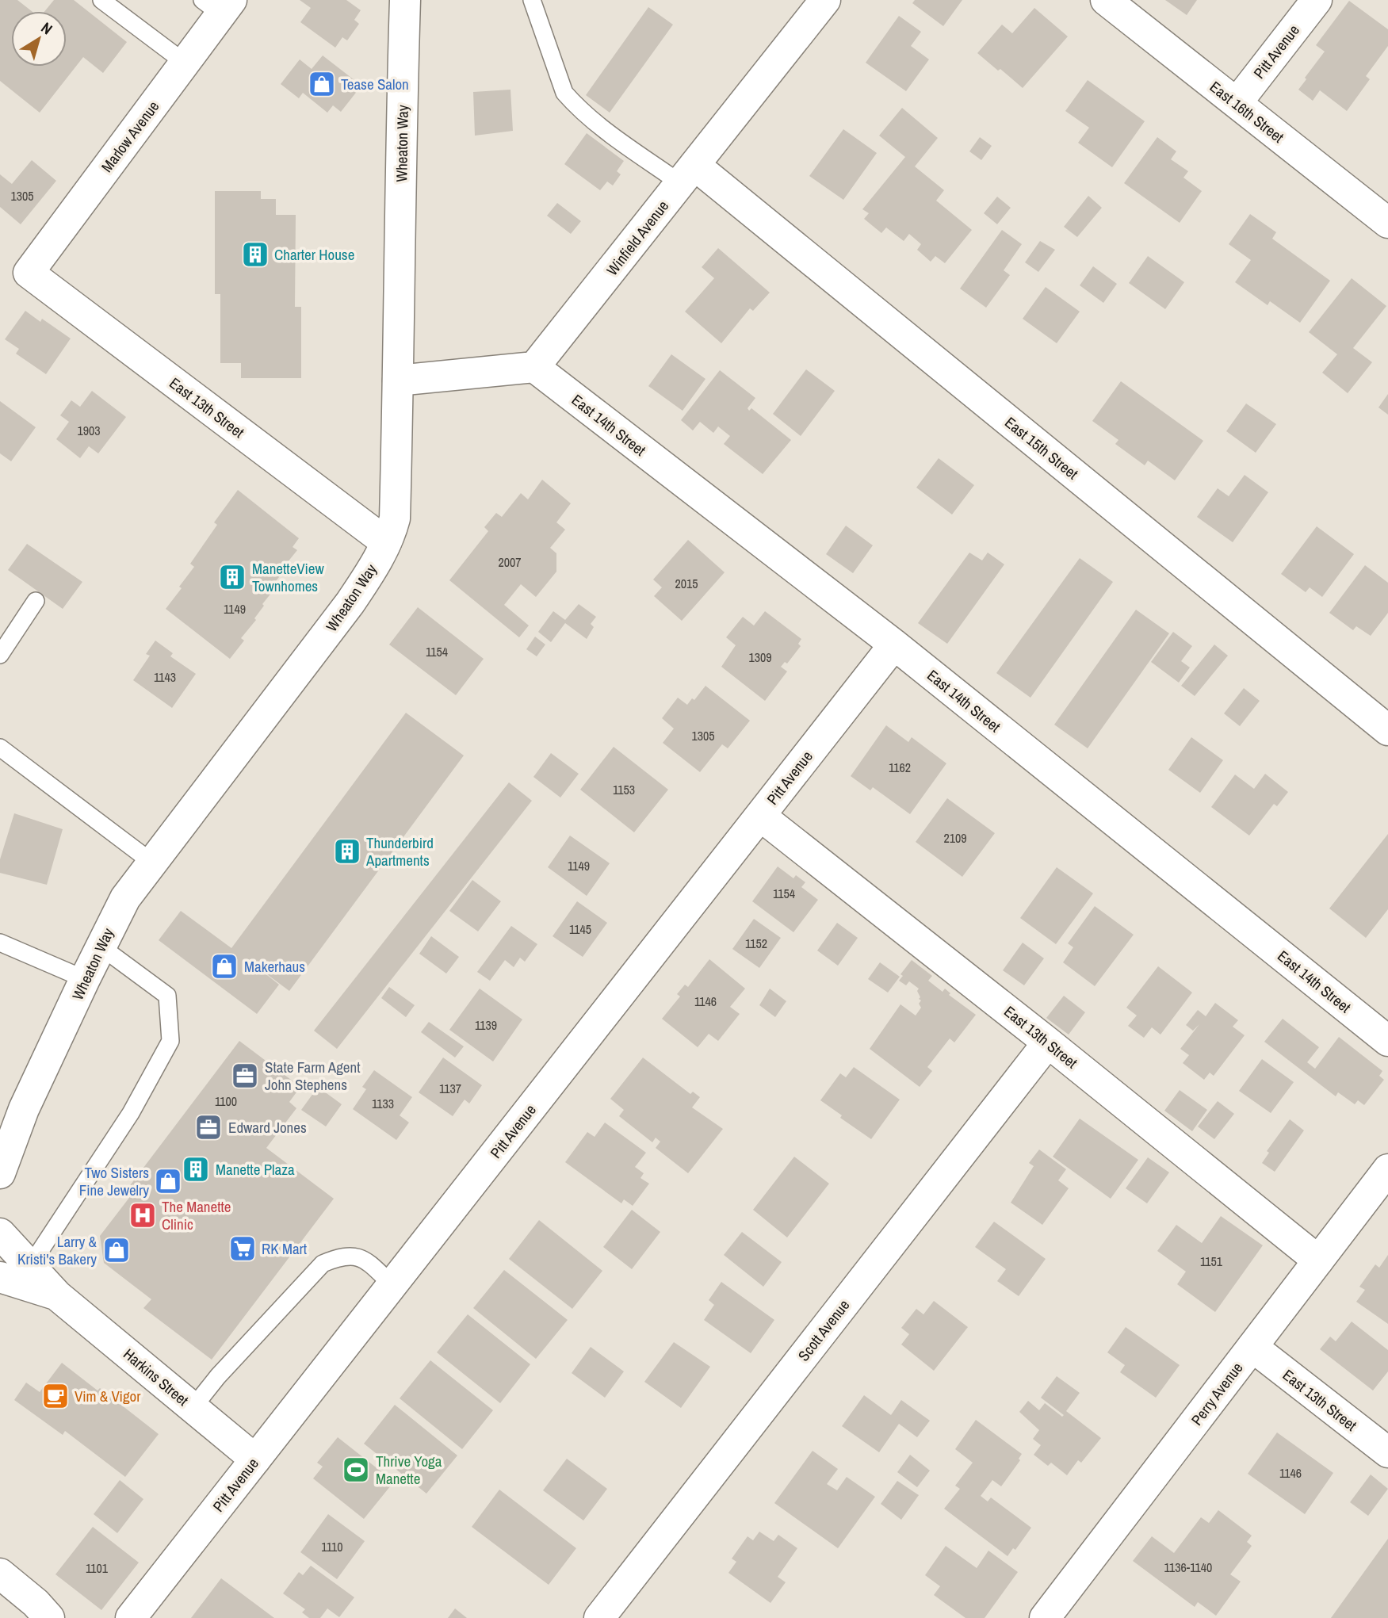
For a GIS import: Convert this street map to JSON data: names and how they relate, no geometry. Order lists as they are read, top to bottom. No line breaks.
{"streets":{"street":["Pitt Avenue","East 16th Street","Marlow Avenue","Wheaton Way","Winfield Avenue","East 13th Street","East 14th Street","East 15th Street","Scott Avenue","Harkins Street","Perry Avenue"]},"crossings":[["Pitt Avenue","East 16th Street"],["Pitt Avenue","East 13th Street"],["Pitt Avenue","East 14th Street"],["Pitt Avenue","Harkins Street"],["Marlow Avenue","East 13th Street"],["Wheaton Way","East 13th Street"],["Winfield Avenue","East 14th Street"],["Winfield Avenue","East 15th Street"],["East 13th Street","Scott Avenue"],["East 13th Street","Perry Avenue"]],"places":{"shop":["Tease Salon","Makerhaus","Two Sisters Fine Jewelry","Larry & Kristi's Bakery"],"building":["Charter House","ManetteView Townhomes","Thunderbird Apartments","Manette Plaza"],"office":["State Farm Agent John Stephens","Edward Jones"],"hospital":["The Manette Clinic"],"supermarket":["RK Mart"],"cafe":["Vim & Vigor"],"sports":["Thrive Yoga Manette"]},"house_numbers":["1305","1903","2007","2015","1149","1154","1309","1143","1305","1162","1153","2109","1149","1154","1145","1152","1146","1139","1137","1100","1133","1151","1146","1110","1136-1140","1101"],"north":"top right"}
